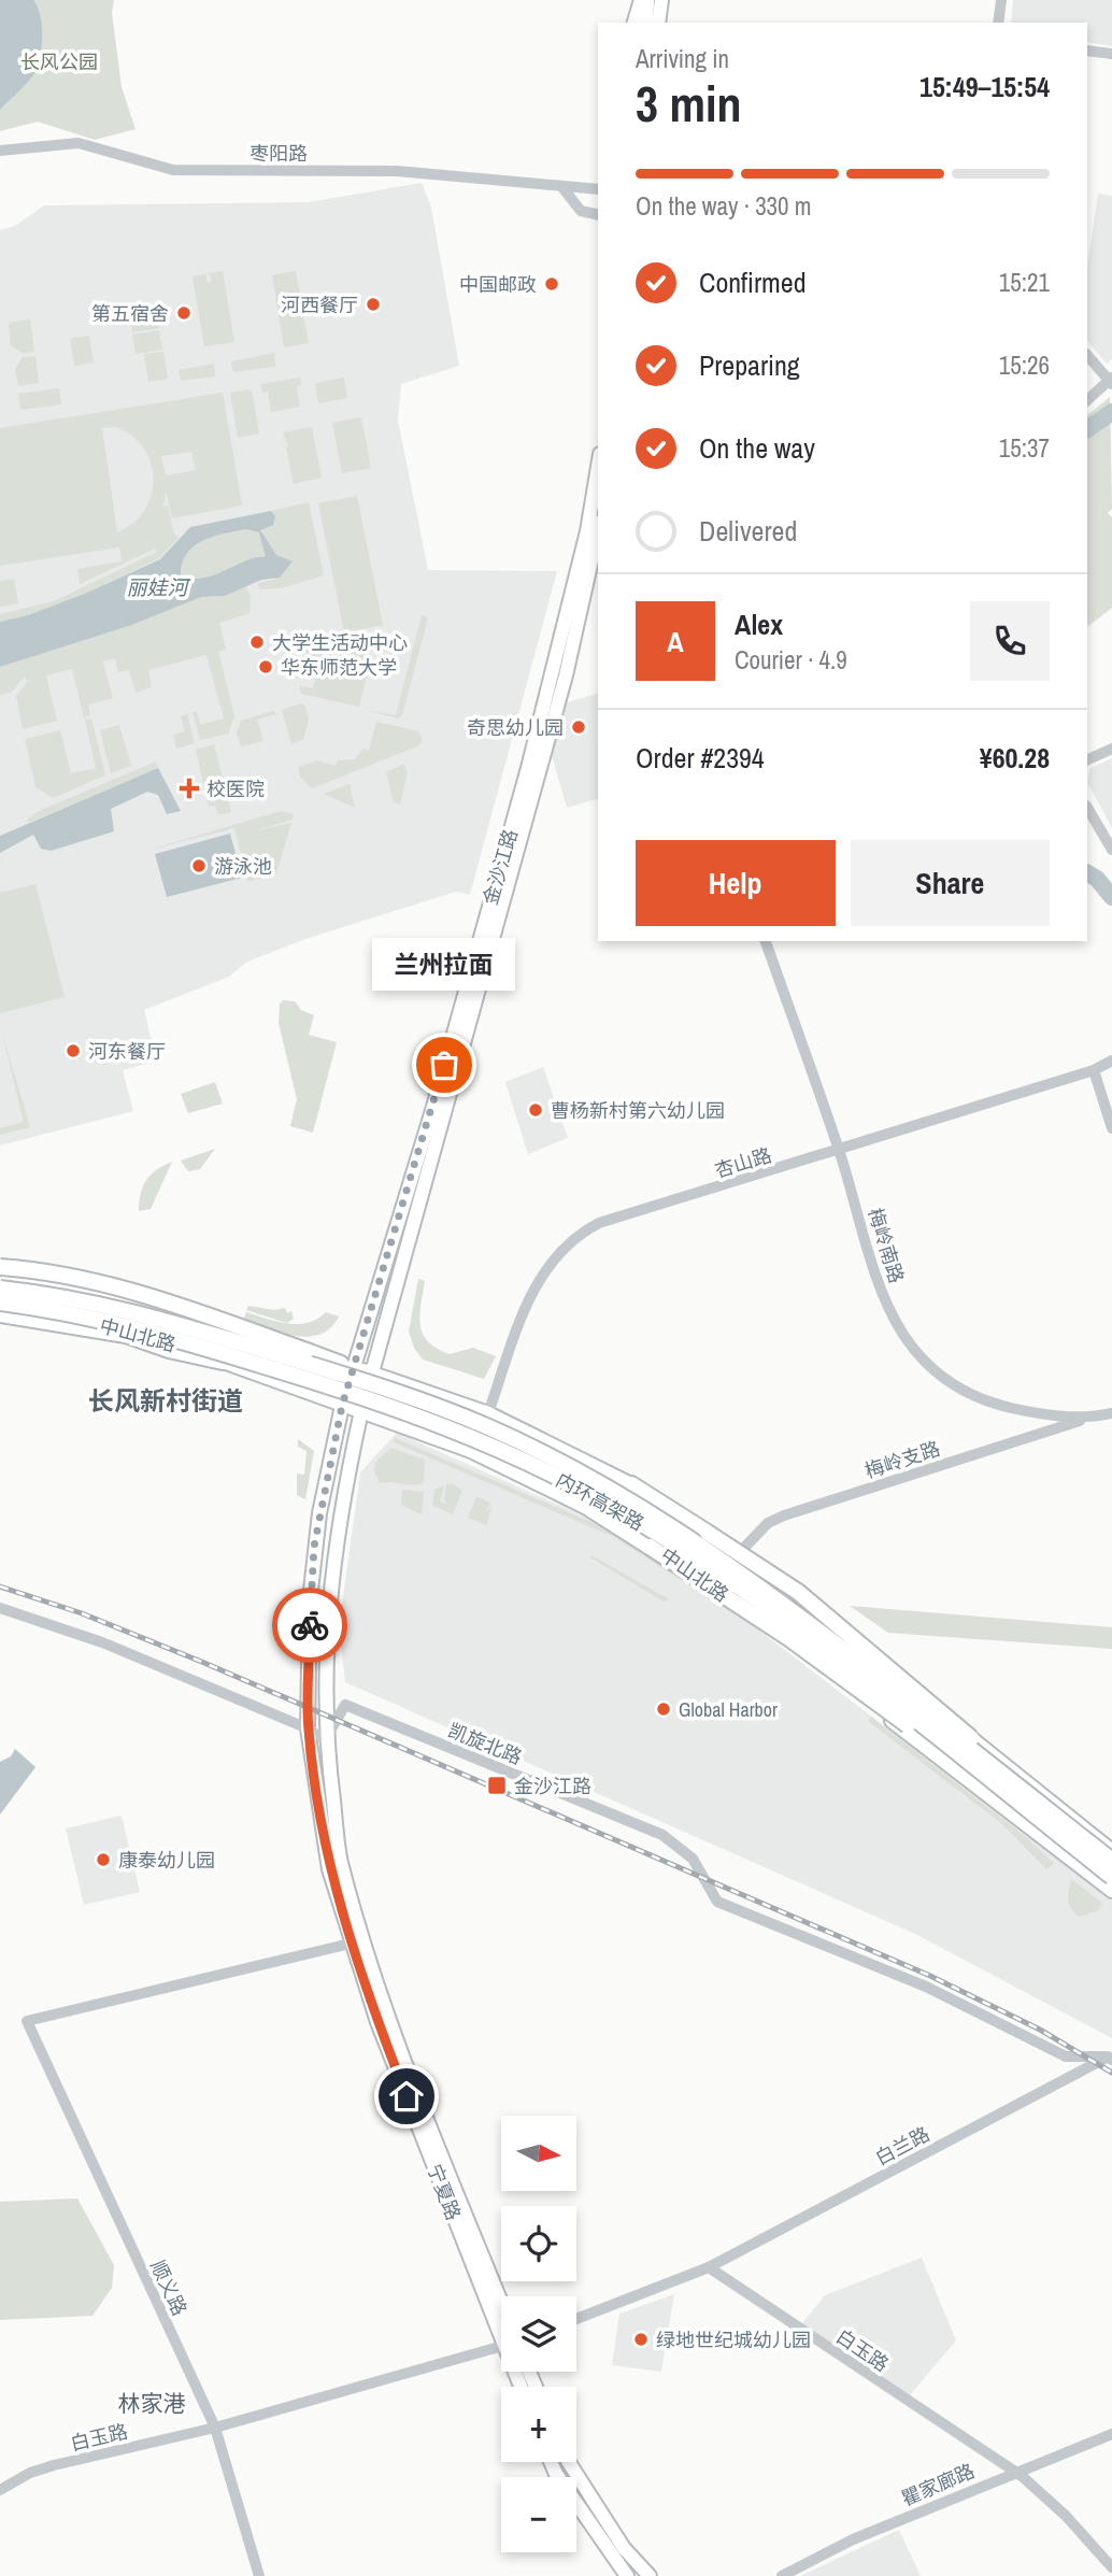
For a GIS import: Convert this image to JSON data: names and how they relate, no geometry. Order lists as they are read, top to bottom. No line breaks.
{"streets":{"highway":["内环高架路"],"main road":["金沙江路","中山北路","宁夏路"],"street":["枣阳路","杏山路","梅岭南路","梅岭支路","凯旋北路","白兰路","顺义路","白玉路","瞿家廊路"]},"crossings":[["金沙江路","中山北路"],["金沙江路","宁夏路"],["杏山路","梅岭南路"],["杏山路","中山北路"],["梅岭南路","梅岭支路"],["中山北路","梅岭支路"],["中山北路","宁夏路"],["凯旋北路","白兰路"],["凯旋北路","宁夏路"],["白兰路","白玉路"],["宁夏路","顺义路"],["顺义路","白玉路"],["白玉路","瞿家廊路"]],"districts":["长风新村街道","林家港"],"water":["丽娃河"],"parks":["长风公园"],"places":{"other":["中国邮政","河西餐厅","第五宿舍","大学生活动中心","华东师范大学","奇思幼儿园","游泳池","河东餐厅","兰州拉面","曹杨新村第六幼儿园","Global Harbor","康泰幼儿园","绿地世纪城幼儿园"],"health":["校医院"],"transit":["金沙江路"]},"north":"right","page":{"heading":["3 min","Arriving in","15:49–15:54"],"panel":["Alex","Courier · 4.9","Order #2394","¥60.28"],"bar":"On the way · 330 m","list":[["Confirmed","15:21"],["Preparing","15:26"],["On the way","15:37"],"Delivered"],"round":"A","buttons":["Help","Share"],"bubble":"兰州拉面","map_buttons":["+","−"]}}
